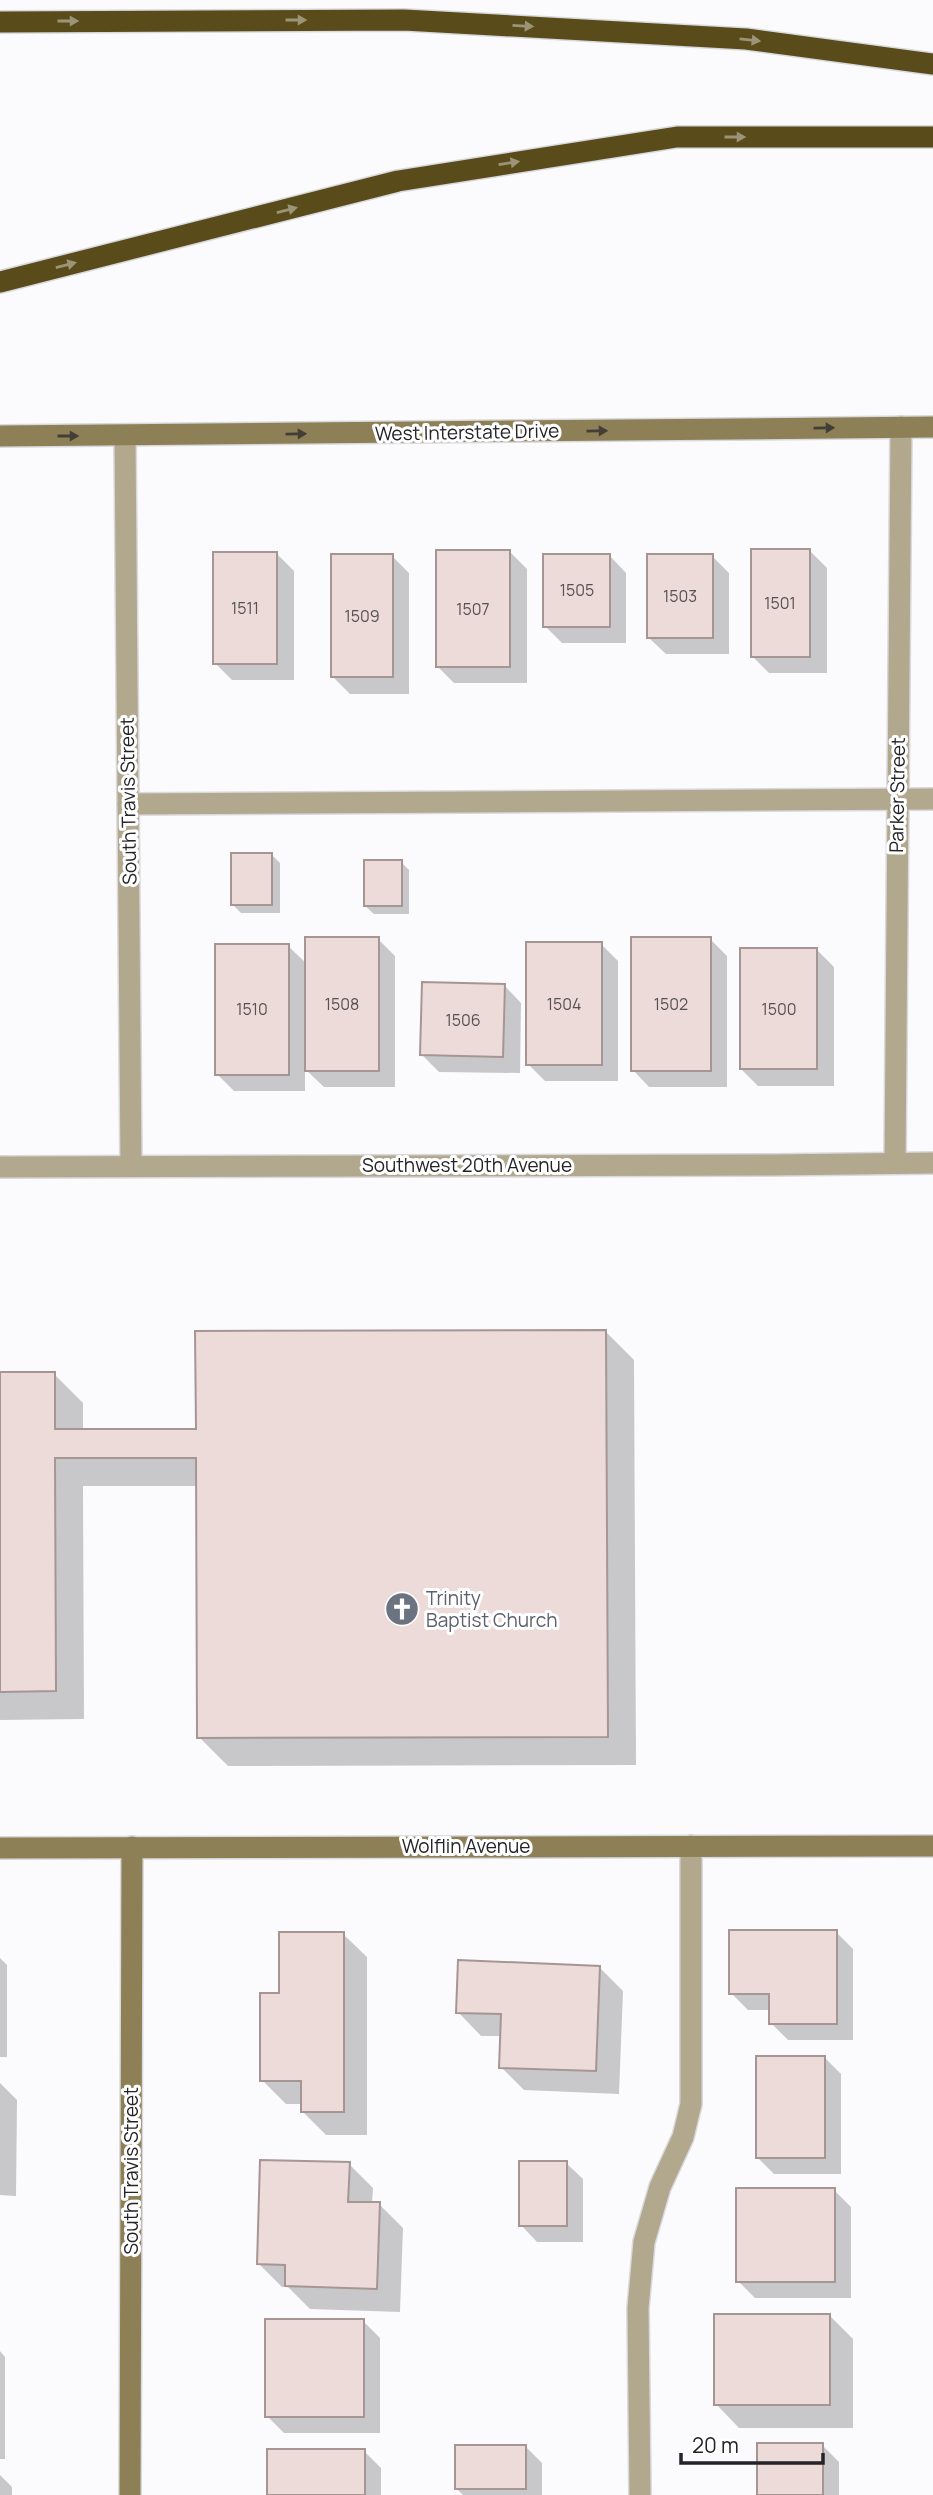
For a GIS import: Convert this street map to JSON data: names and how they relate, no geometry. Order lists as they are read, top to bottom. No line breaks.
{"streets":{"main road":["West Interstate Drive","South Travis Street","Wolflin Avenue"],"street":["Parker Street","Southwest 20th Avenue"]},"crossings":[["West Interstate Drive","Parker Street"],["West Interstate Drive","South Travis Street"],["Parker Street","Southwest 20th Avenue"],["South Travis Street","Southwest 20th Avenue"],["South Travis Street","Wolflin Avenue"]],"one_way":["West Interstate Drive"],"places":{"church":["Trinity Baptist Church"]},"house_numbers":["1505","1503","1501","1511","1507","1509","1508","1504","1502","1510","1500","1506"],"scale_bar":"20 m"}
